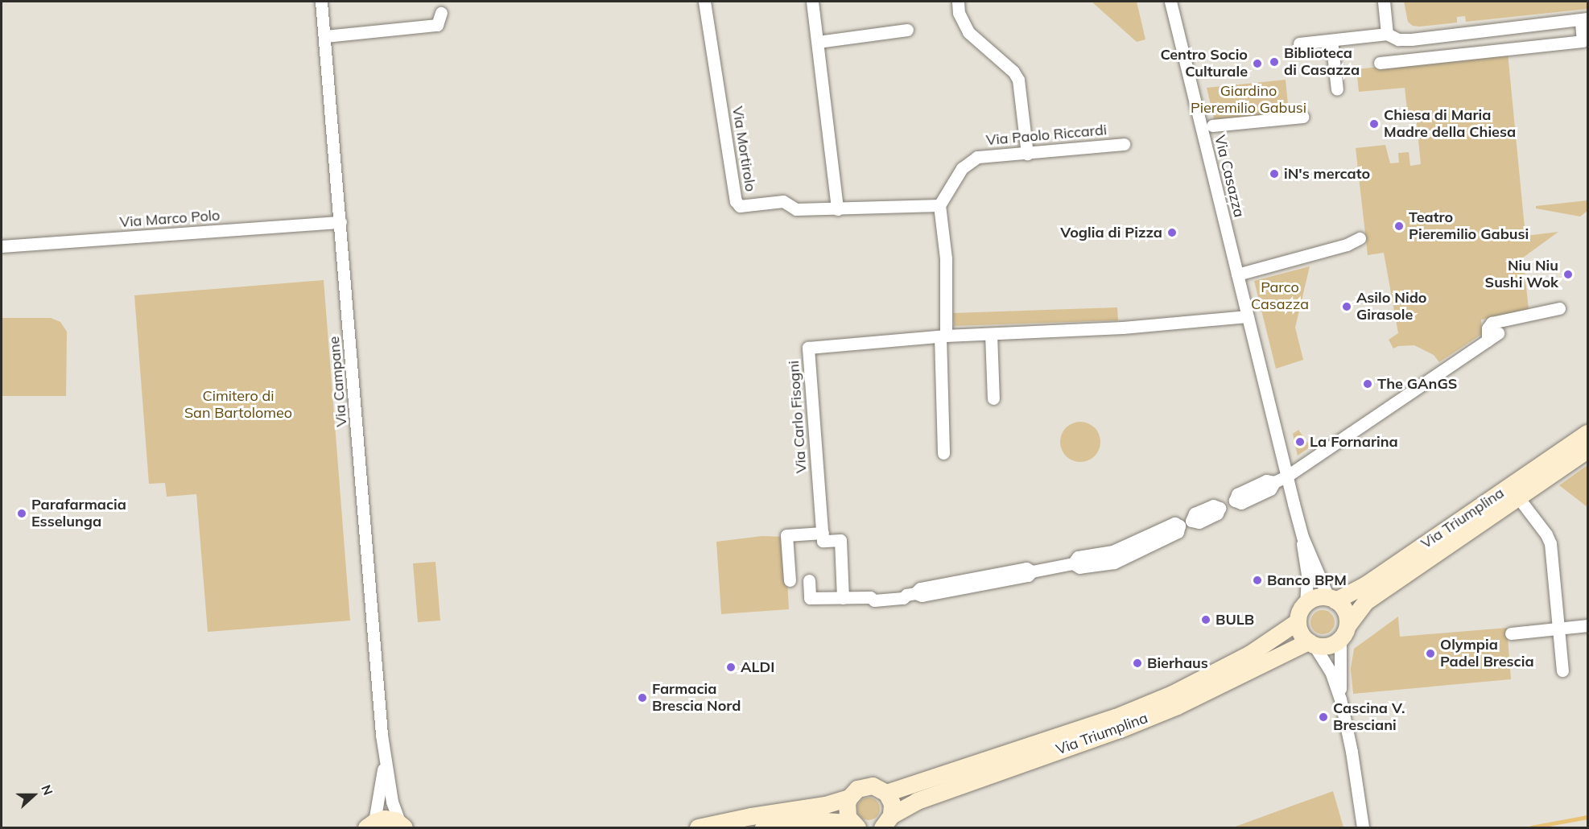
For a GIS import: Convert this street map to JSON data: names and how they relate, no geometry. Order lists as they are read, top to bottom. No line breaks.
{"streets":{"main road":["Via Triumplina"],"street":["Via Paolo Riccardi","Via Mortirolo","Via Casazza","Via Marco Polo","Via Campane","Via Carlo Fisogni"]},"crossings":[["Via Casazza","Via Carlo Fisogni"],["Via Casazza","Via Triumplina"],["Via Marco Polo","Via Campane"]],"parks":["Giardino Pieremilio Gabusi","Parco Casazza","Cimitero di San Bartolomeo"],"places":["Biblioteca di Casazza","Centro Socio Culturale","Chiesa di Maria Madre della Chiesa","iN's mercato","Teatro Pieremilio Gabusi","Voglia di Pizza","Niu Niu Sushi Wok","Asilo Nido Girasole","The GAnGS","La Fornarina","Parafarmacia Esselunga","Banco BPM","BULB","Olympia Padel Brescia","Bierhaus","ALDI","Farmacia Brescia Nord","Cascina V. Bresciani"],"north":"right"}
